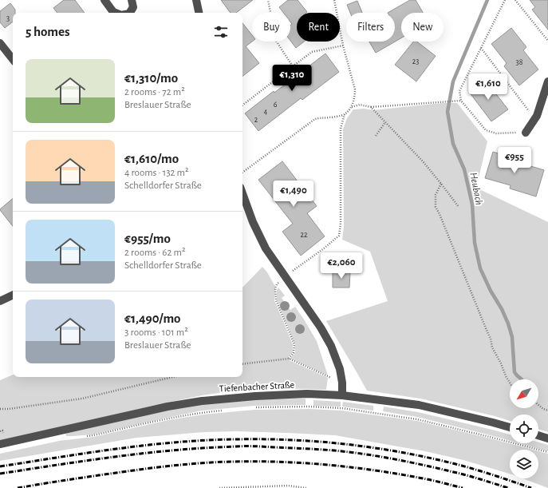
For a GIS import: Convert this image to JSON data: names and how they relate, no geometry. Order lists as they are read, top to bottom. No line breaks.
{"streets":{"street":["Tiefenbacher Straße"]},"water":["Heubach"],"house_numbers":["3","23","38","6","4","2","22"],"north":"bottom left","page":{"chip":["Buy","Rent","Filters","New"],"heading":"5 homes","list":[{"name":"€1,310/mo","note":"2 rooms · 72 m² · Breslauer Straße"},{"name":"€1,610/mo","note":"4 rooms · 132 m² · Schelldorfer Straße"},{"name":"€955/mo","note":"2 rooms · 62 m² · Schelldorfer Straße"},{"name":"€1,490/mo","note":"3 rooms · 101 m² · Breslauer Straße"}],"price":["€1,310","€1,610","€955","€1,490","€2,060"]}}
